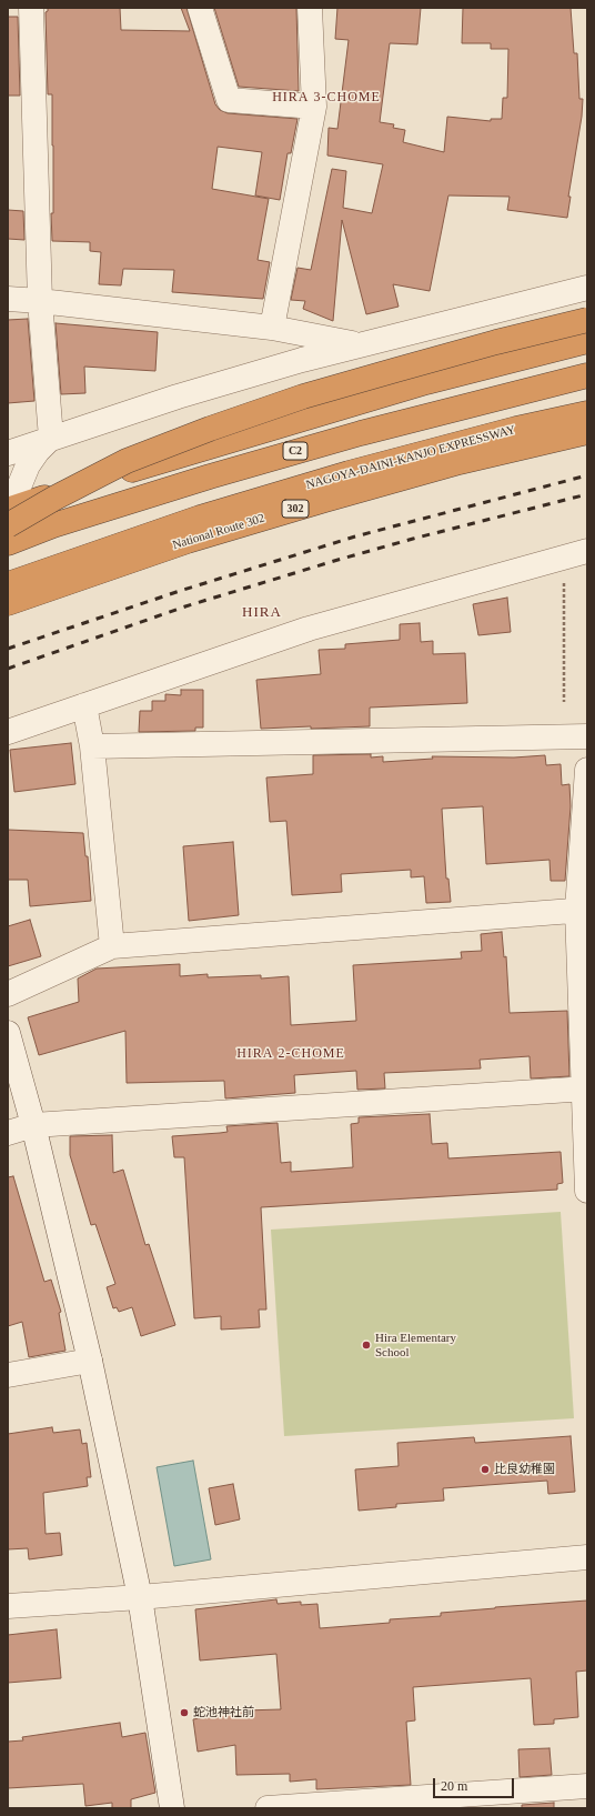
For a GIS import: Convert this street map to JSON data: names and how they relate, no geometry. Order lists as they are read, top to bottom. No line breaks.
{"streets":{"highway":["C2","NAGOYA-DAINI-KANJO EXPRESSWAY","302","National Route 302"]},"districts":["HIRA 3-CHOME","HIRA","HIRA 2-CHOME"],"places":["Hira Elementary School","比良幼稚園","蛇池神社前"],"scale_bar":"20 m"}
